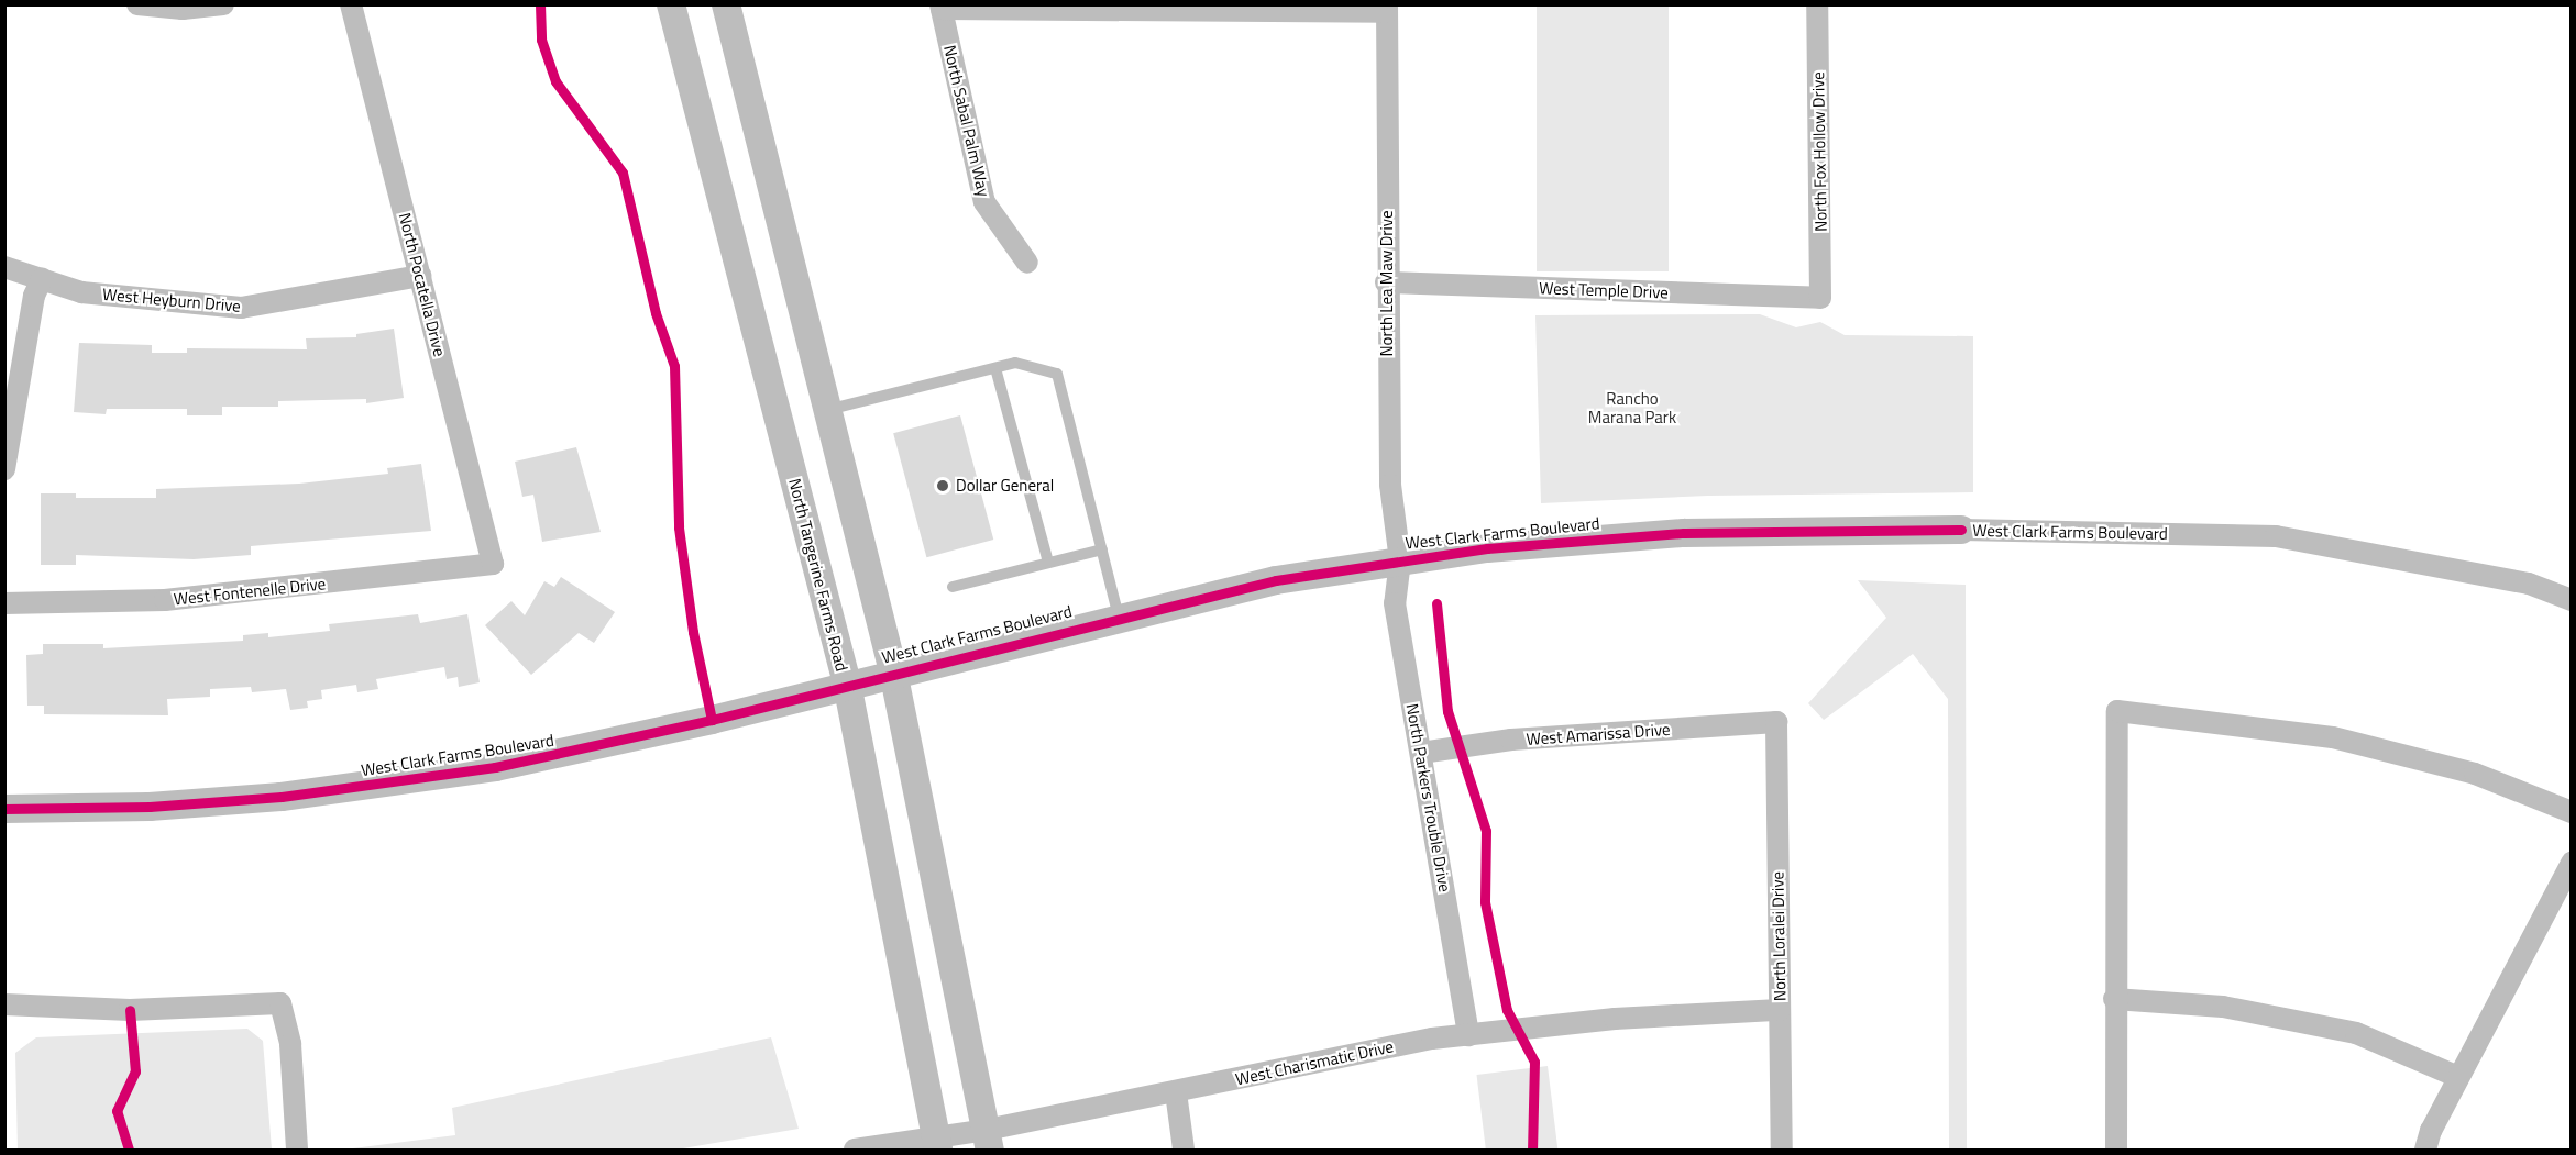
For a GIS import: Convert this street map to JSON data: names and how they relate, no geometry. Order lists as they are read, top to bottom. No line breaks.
{"streets":{"street":["North Sabal Palm Way","North Fox Hollow Drive","North Lea Maw Drive","North Pocatella Drive","West Temple Drive","West Heyburn Drive","West Clark Farms Boulevard","North Tangerine Farms Road","West Fontenelle Drive","West Amarissa Drive","North Parkers Trouble Drive","North Loralei Drive","West Charismatic Drive"]},"crossings":[["North Fox Hollow Drive","West Temple Drive"],["North Lea Maw Drive","West Temple Drive"],["North Lea Maw Drive","West Clark Farms Boulevard"],["North Lea Maw Drive","North Parkers Trouble Drive"],["North Pocatella Drive","West Heyburn Drive"],["North Pocatella Drive","West Fontenelle Drive"],["West Clark Farms Boulevard","North Tangerine Farms Road"],["West Clark Farms Boulevard","North Parkers Trouble Drive"],["North Tangerine Farms Road","West Charismatic Drive"],["West Amarissa Drive","North Parkers Trouble Drive"],["West Amarissa Drive","North Loralei Drive"],["North Parkers Trouble Drive","West Charismatic Drive"],["North Loralei Drive","West Charismatic Drive"]],"parks":["Rancho Marana Park"],"places":["Dollar General"]}
